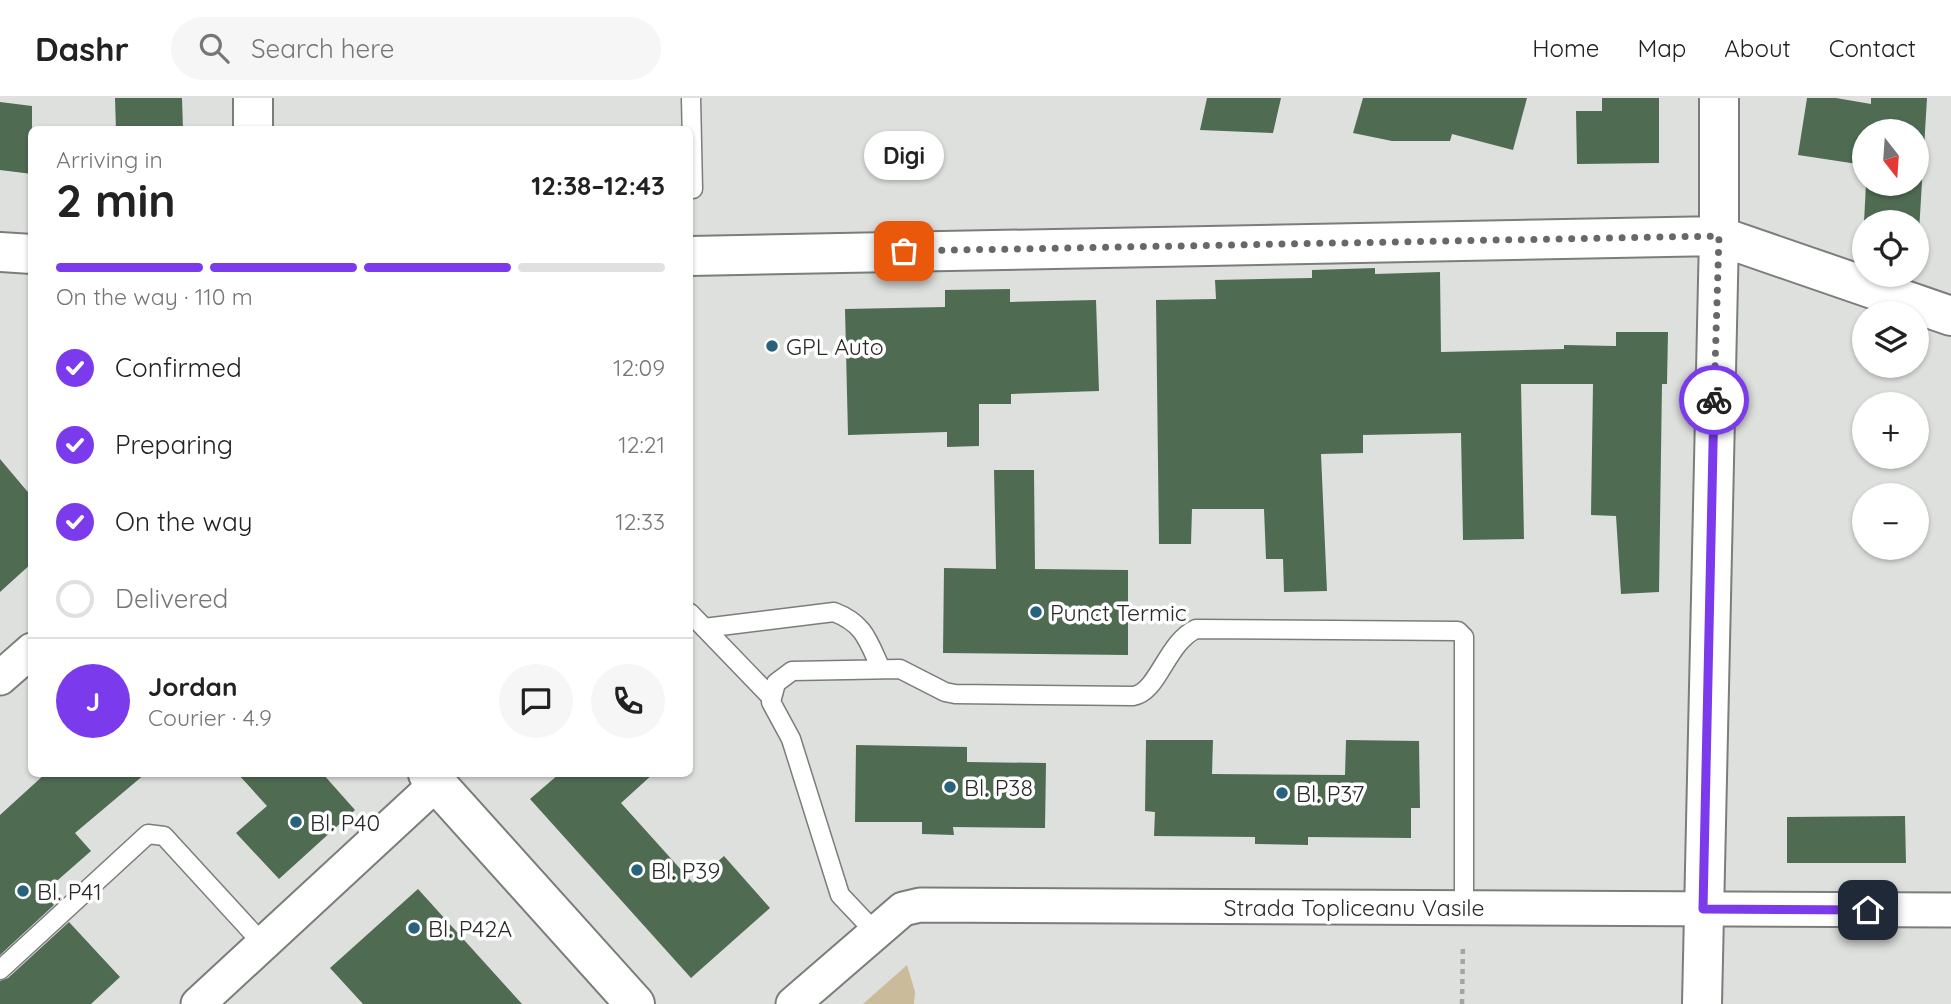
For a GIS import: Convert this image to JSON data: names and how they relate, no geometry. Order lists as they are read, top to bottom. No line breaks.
{"streets":{"street":["Strada Topliceanu Vasile"]},"places":["Digi","GPL Auto","Punct Termic","Bl. P38","Bl. P37","Bl. P40","Bl. P39","Bl. P41","Bl. P42A"],"north":"bottom","page":{"header":"Dashr","search":"Search here","nav":["Home","Map","About","Contact"],"map_buttons":["+","−"],"heading":["2 min","Arriving in","12:38–12:43"],"panel":["Jordan","Courier · 4.9"],"bubble":"Digi","bar":"On the way · 110 m","list":[["Confirmed","12:09"],["Preparing","12:21"],["On the way","12:33"],"Delivered"],"round":"J"}}
